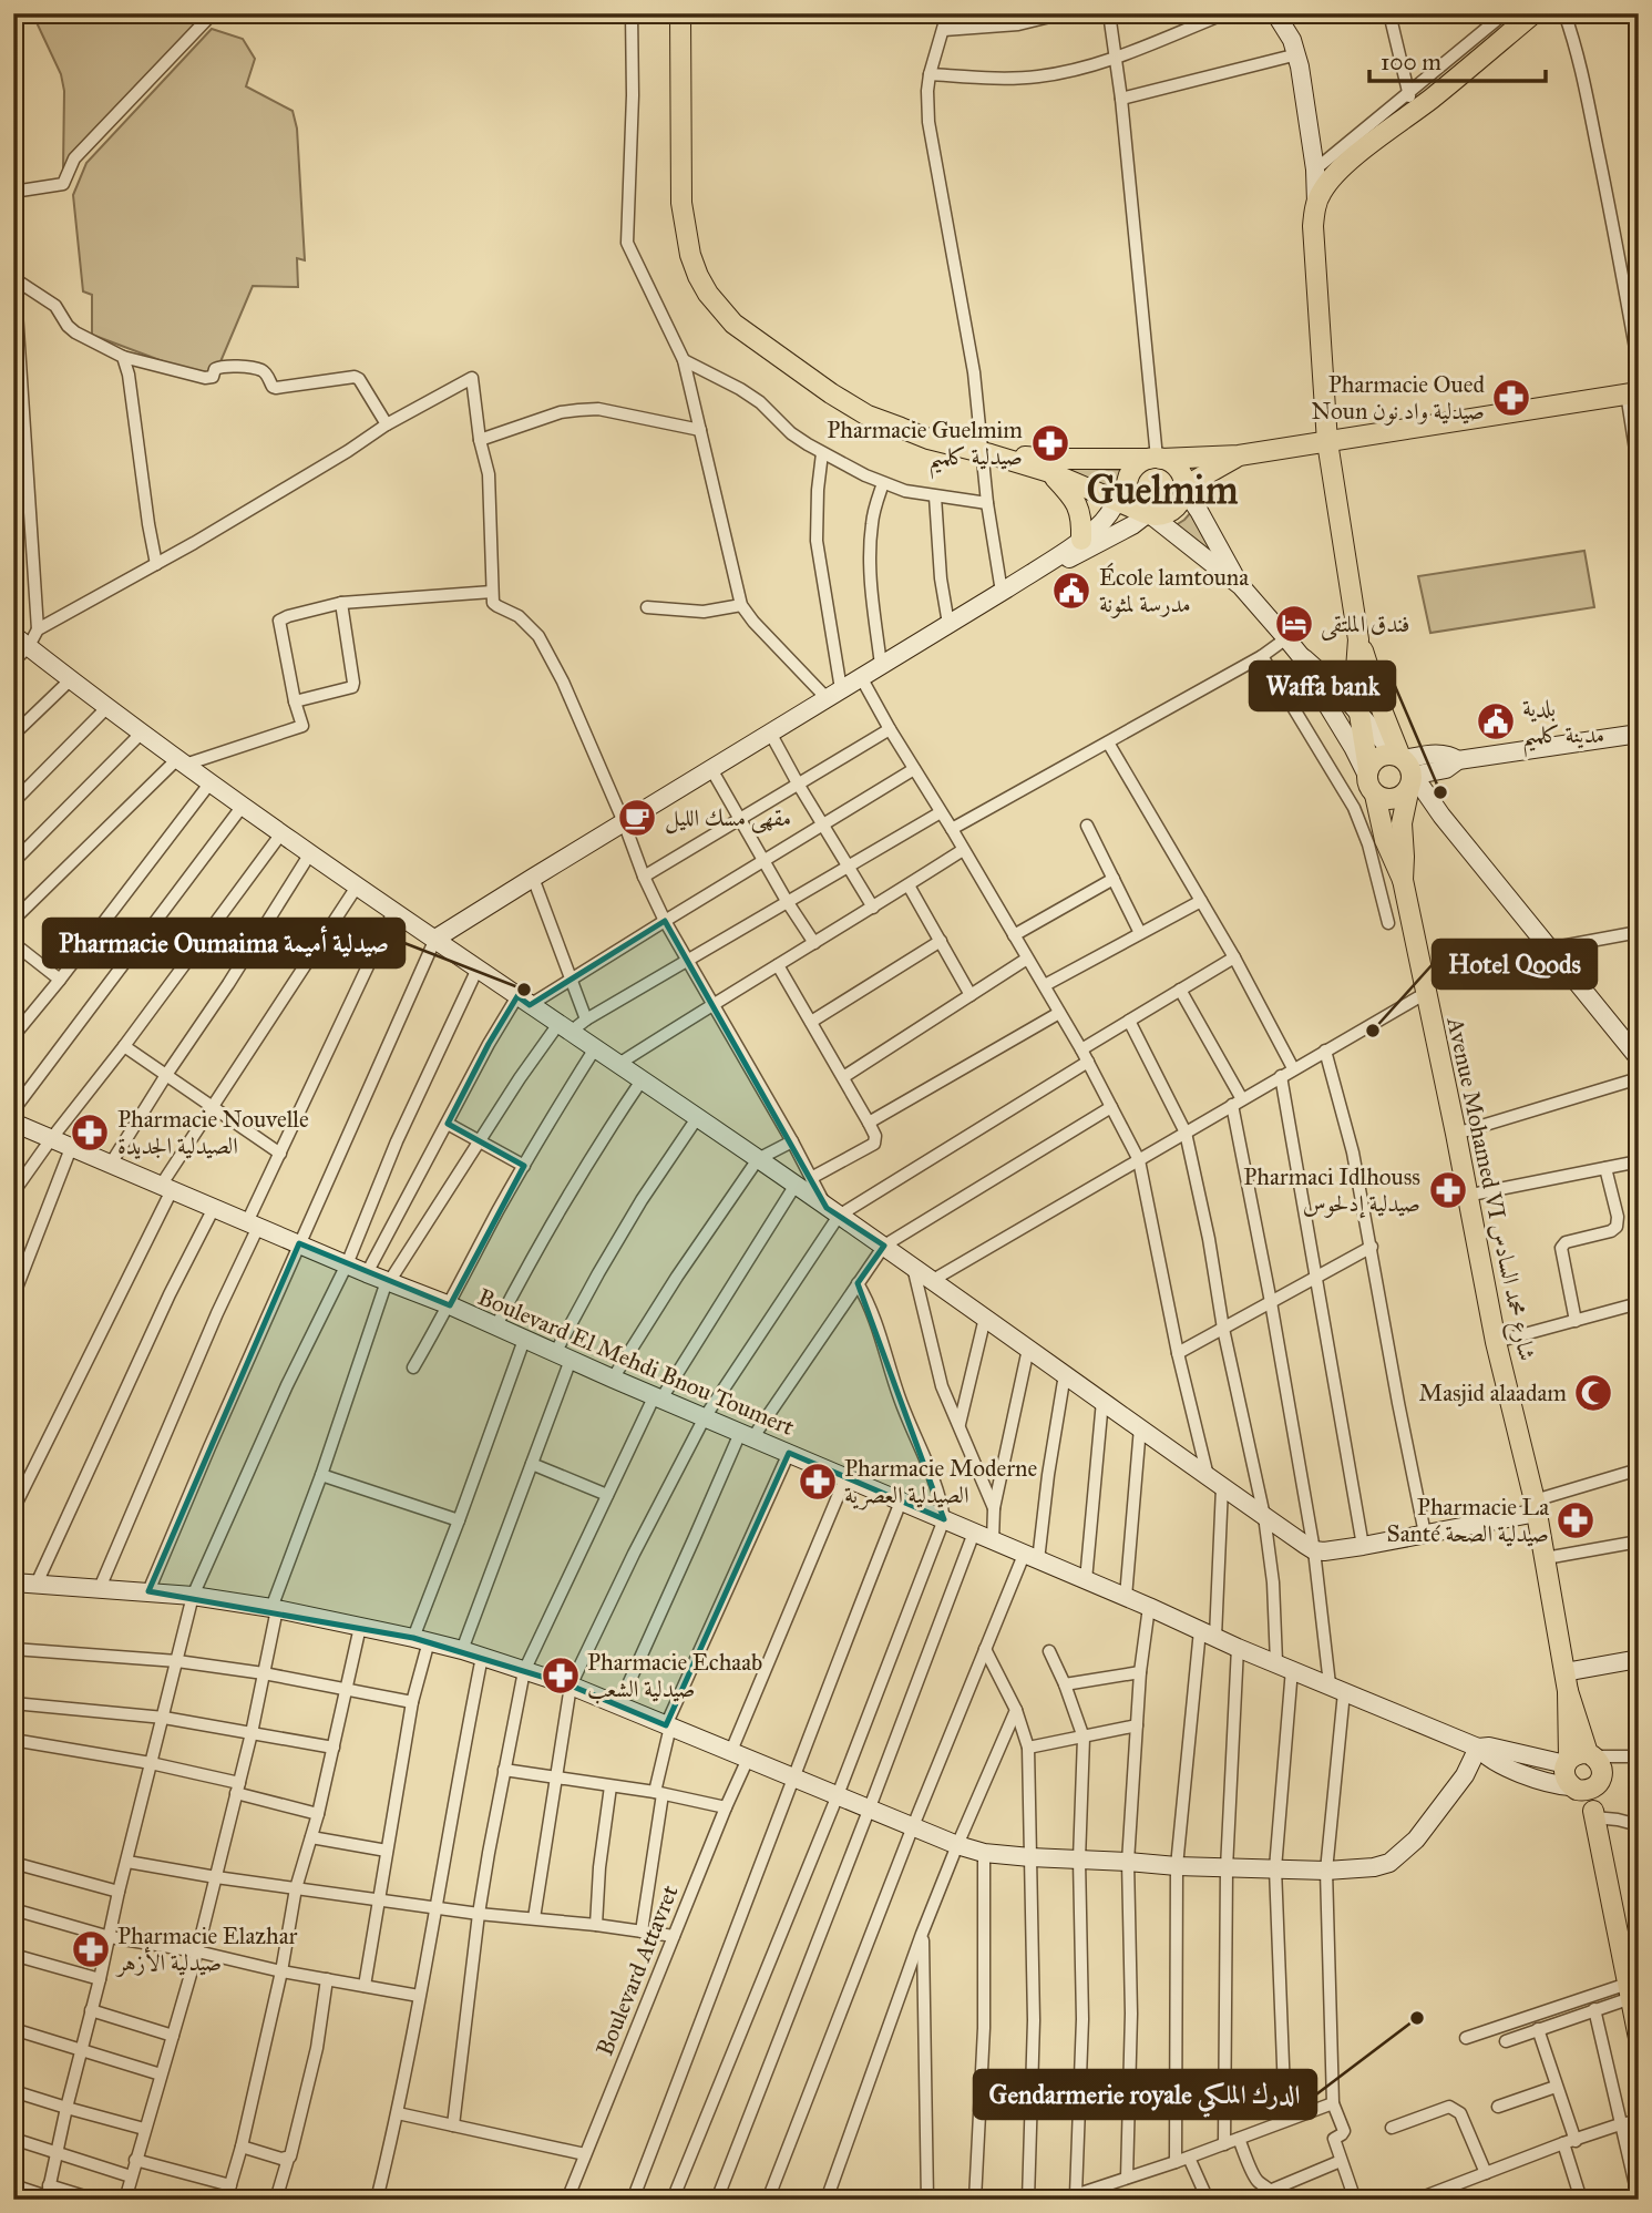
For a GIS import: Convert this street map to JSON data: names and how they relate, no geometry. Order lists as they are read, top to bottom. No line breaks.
{"streets":{"main road":["Avenue Mohamed VI شارع محمد السادس"],"street":["Boulevard El Mehdi Bnou Toumert","Boulevard Attavret"]},"crossings":[["Boulevard El Mehdi Bnou Toumert","Boulevard Attavret"]],"districts":["Guelmim"],"places":{"pharmacy":["Pharmacie Oued Noun صيدلية واد نون","Pharmacie Guelmim صيدلية كلميم","Pharmacie Nouvelle الصيدلية الجديدة","Pharmaci Idlhouss صيدلية إدلحوس","Pharmacie Moderne الصيدلية العصرية","Pharmacie La Santé صيدلية الصحة","Pharmacie Echaab صيدلية الشعب","Pharmacie Elazhar صيدلية الأزهر"],"public building":["École lamtouna مدرسة لمثونة","بلدية مدينة كلميم"],"hotel":["فندق الملتقى"],"other":["Waffa bank","Pharmacie Oumaima صيدلية أميمة","Hotel Qoods","Gendarmerie royale الدرك الملكي"],"cafe":["مقهى مسك الليل"],"mosque":["Masjid alaadam"]},"scale_bar":"100 m"}
